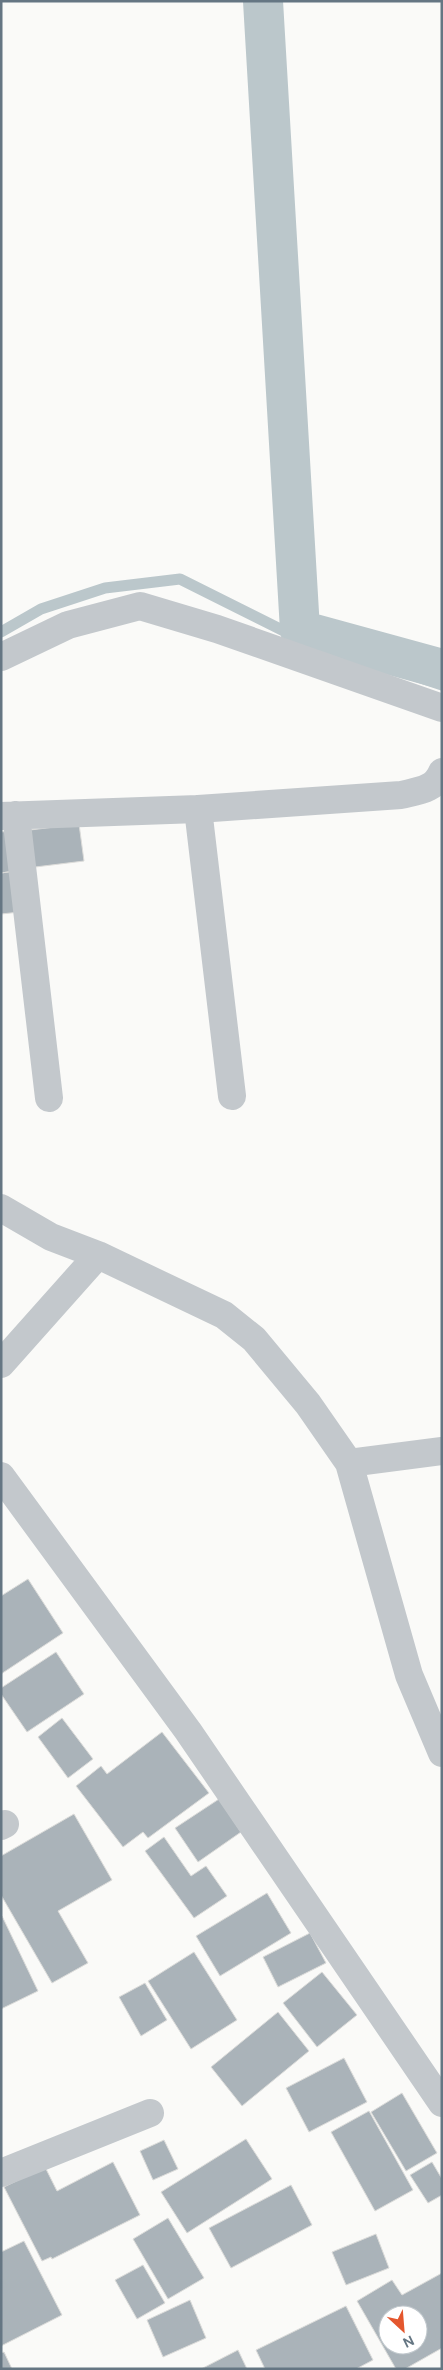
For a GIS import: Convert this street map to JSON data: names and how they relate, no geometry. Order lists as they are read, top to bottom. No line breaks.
{"north":"bottom right"}
